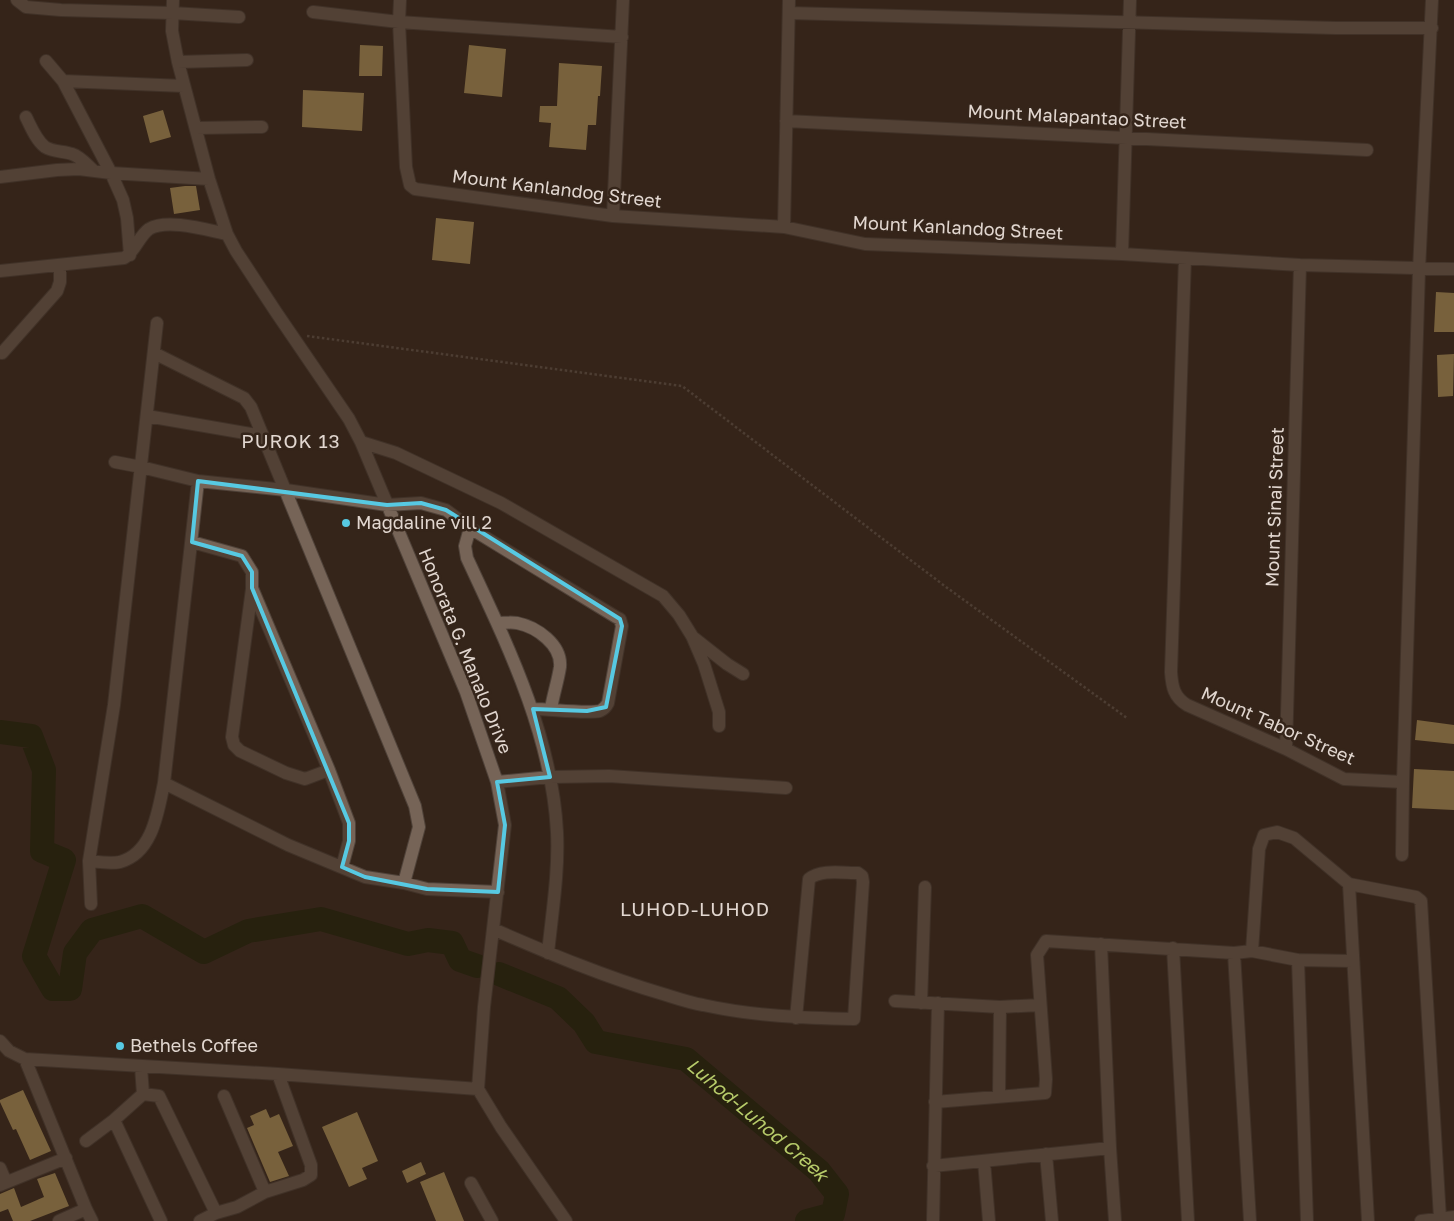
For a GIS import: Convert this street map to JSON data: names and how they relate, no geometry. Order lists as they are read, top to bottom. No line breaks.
{"streets":{"street":["Mount Malapantao Street","Mount Kanlandog Street","Mount Sinai Street","Honorata G. Manalo Drive","Mount Tabor Street"]},"crossings":[["Mount Kanlandog Street","Mount Sinai Street"],["Mount Kanlandog Street","Mount Tabor Street"],["Mount Sinai Street","Mount Tabor Street"]],"districts":["PUROK 13","LUHOD-LUHOD"],"water":["Luhod-Luhod Creek"],"places":["Magdaline vill 2","Bethels Coffee"]}
